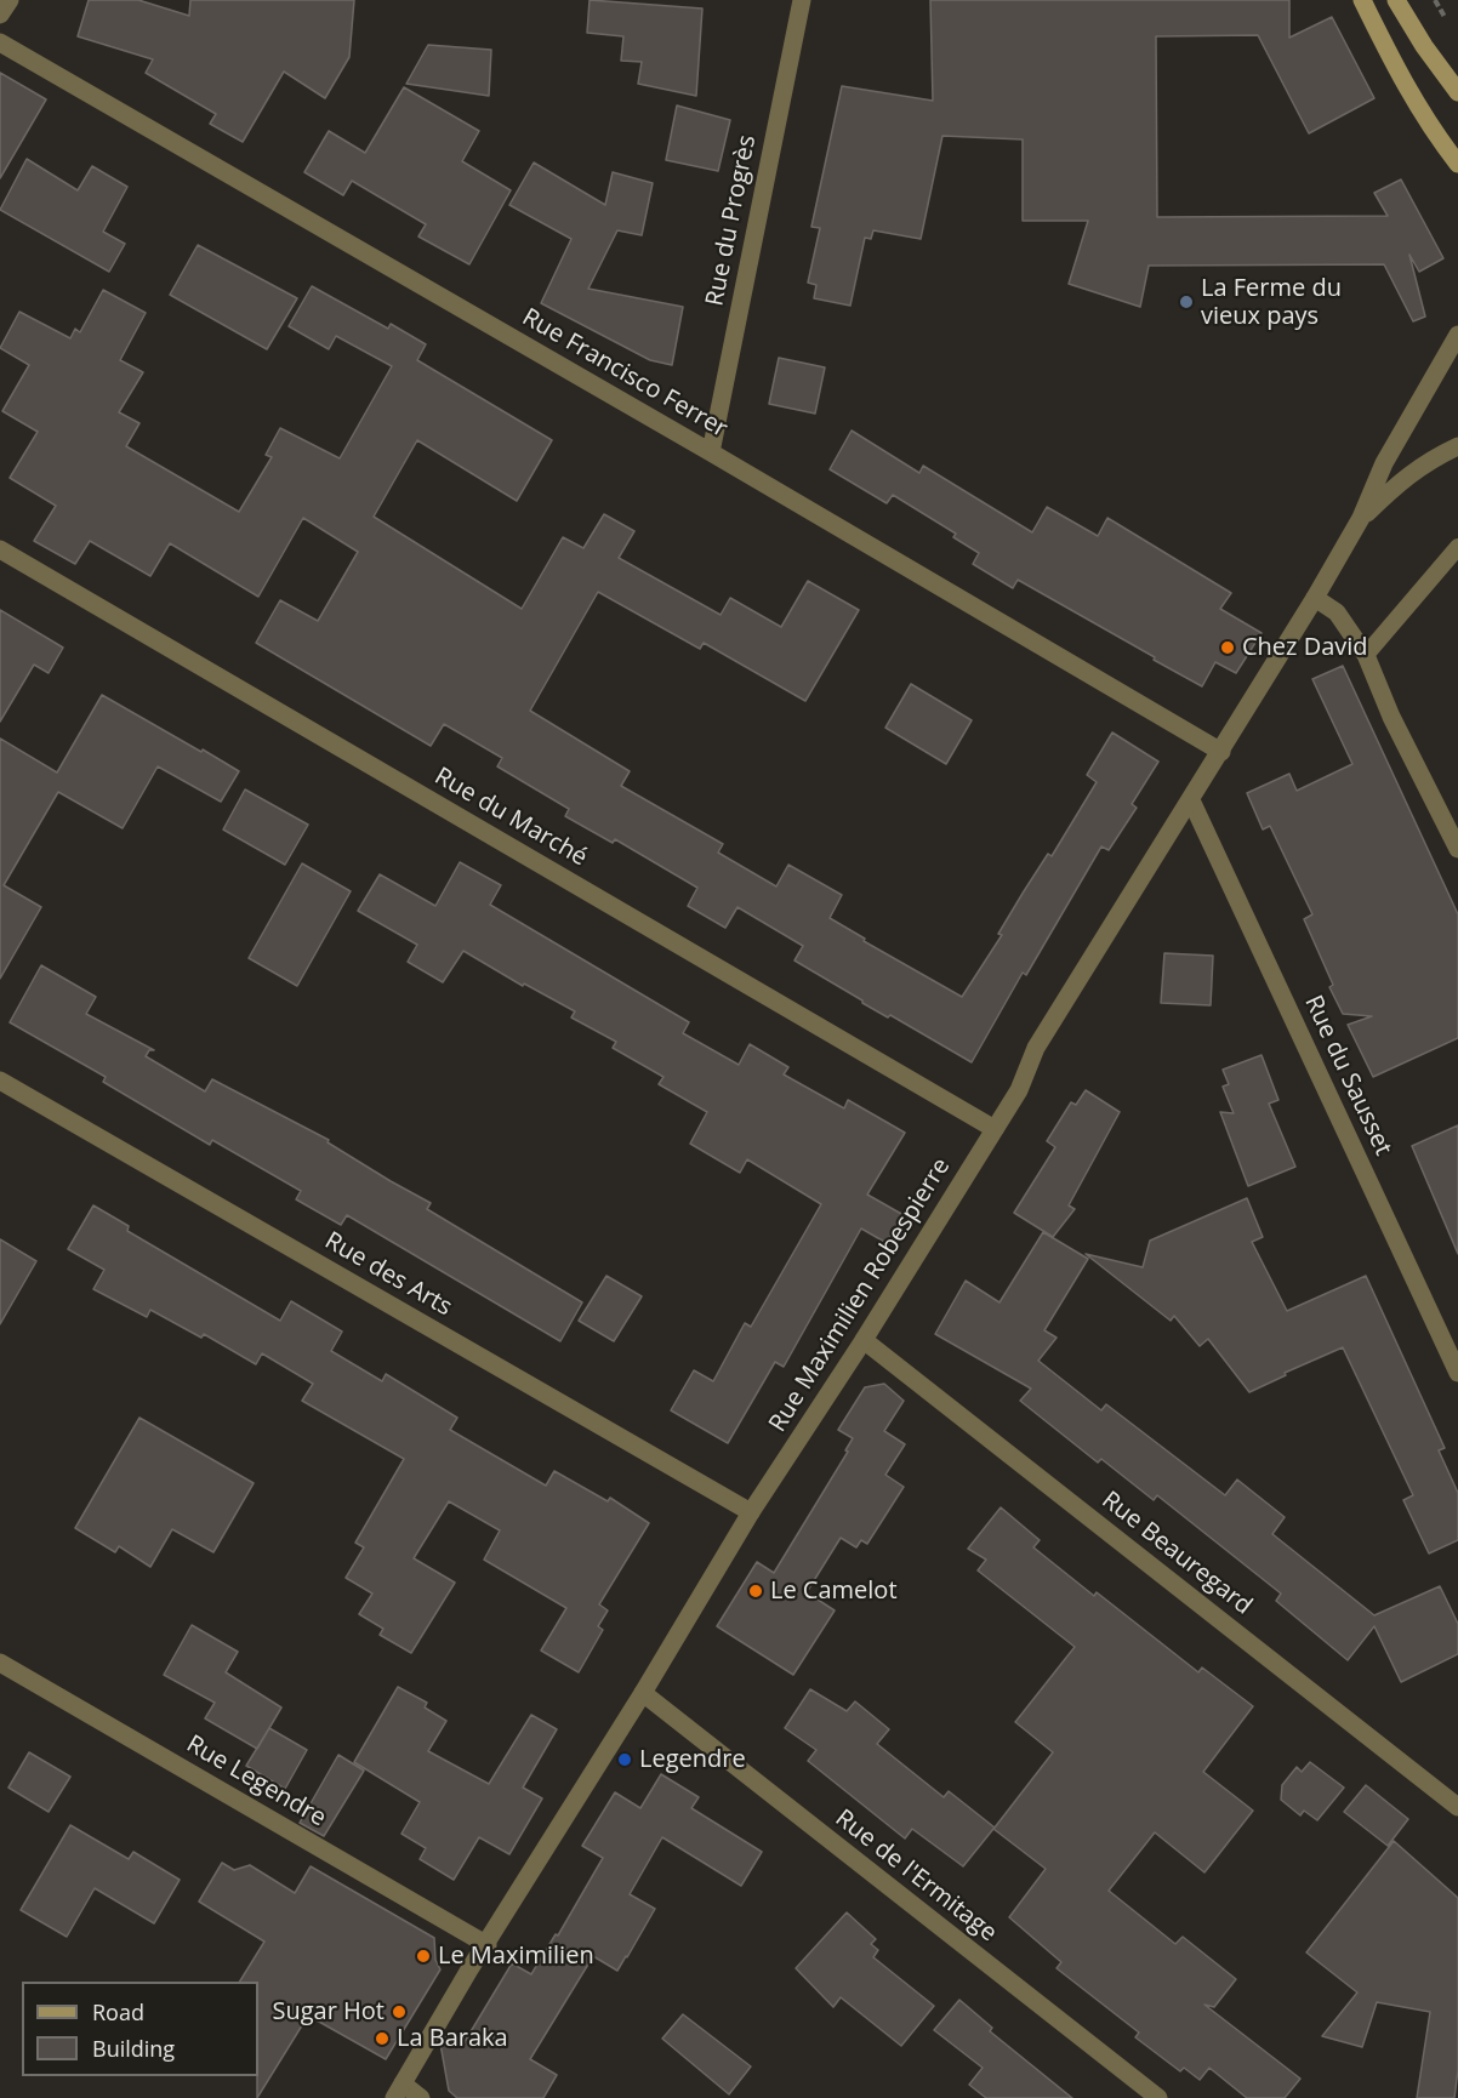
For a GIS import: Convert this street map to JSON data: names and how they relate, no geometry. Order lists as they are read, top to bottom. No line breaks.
{"streets":{"street":["Rue du Progrès","Rue Francisco Ferrer","Rue du Marché","Rue du Sausset","Rue des Arts","Rue Maximilien Robespierre","Rue Beauregard","Rue Legendre","Rue de l'Ermitage"]},"crossings":[["Rue du Progrès","Rue Francisco Ferrer"],["Rue Francisco Ferrer","Rue Maximilien Robespierre"],["Rue du Marché","Rue Maximilien Robespierre"],["Rue du Sausset","Rue Maximilien Robespierre"],["Rue des Arts","Rue Maximilien Robespierre"],["Rue Maximilien Robespierre","Rue Beauregard"],["Rue Maximilien Robespierre","Rue Legendre"],["Rue Maximilien Robespierre","Rue de l'Ermitage"]],"places":["La Ferme du vieux pays","Chez David","Le Camelot","Legendre","Le Maximilien","Sugar Hot","La Baraka"],"legend":["Road","Building"]}
